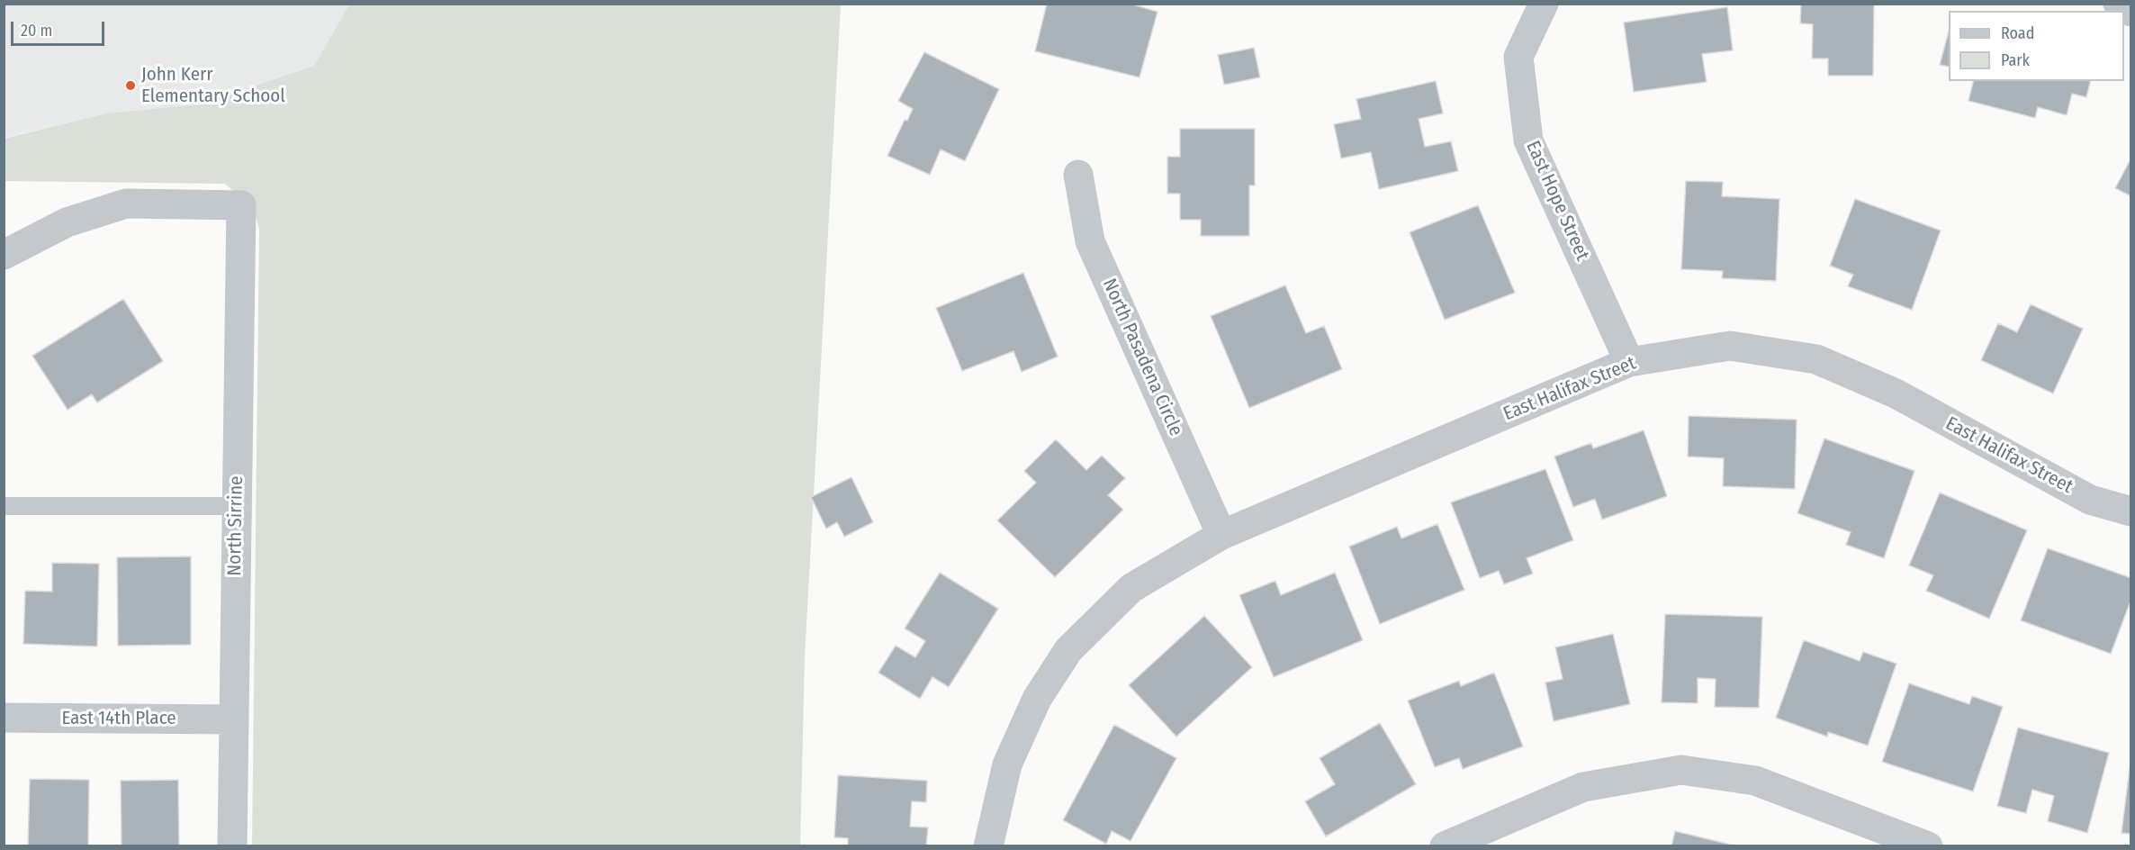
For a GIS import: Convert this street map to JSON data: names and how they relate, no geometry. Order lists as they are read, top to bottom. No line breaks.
{"streets":{"street":["East Hope Street","North Pasadena Circle","East Halifax Street","North Sirrine","East 14th Place"]},"crossings":[["East Hope Street","East Halifax Street"],["North Pasadena Circle","East Halifax Street"],["North Sirrine","East 14th Place"]],"places":["John Kerr Elementary School"],"legend":["Road","Park"],"scale_bar":"20 m"}
